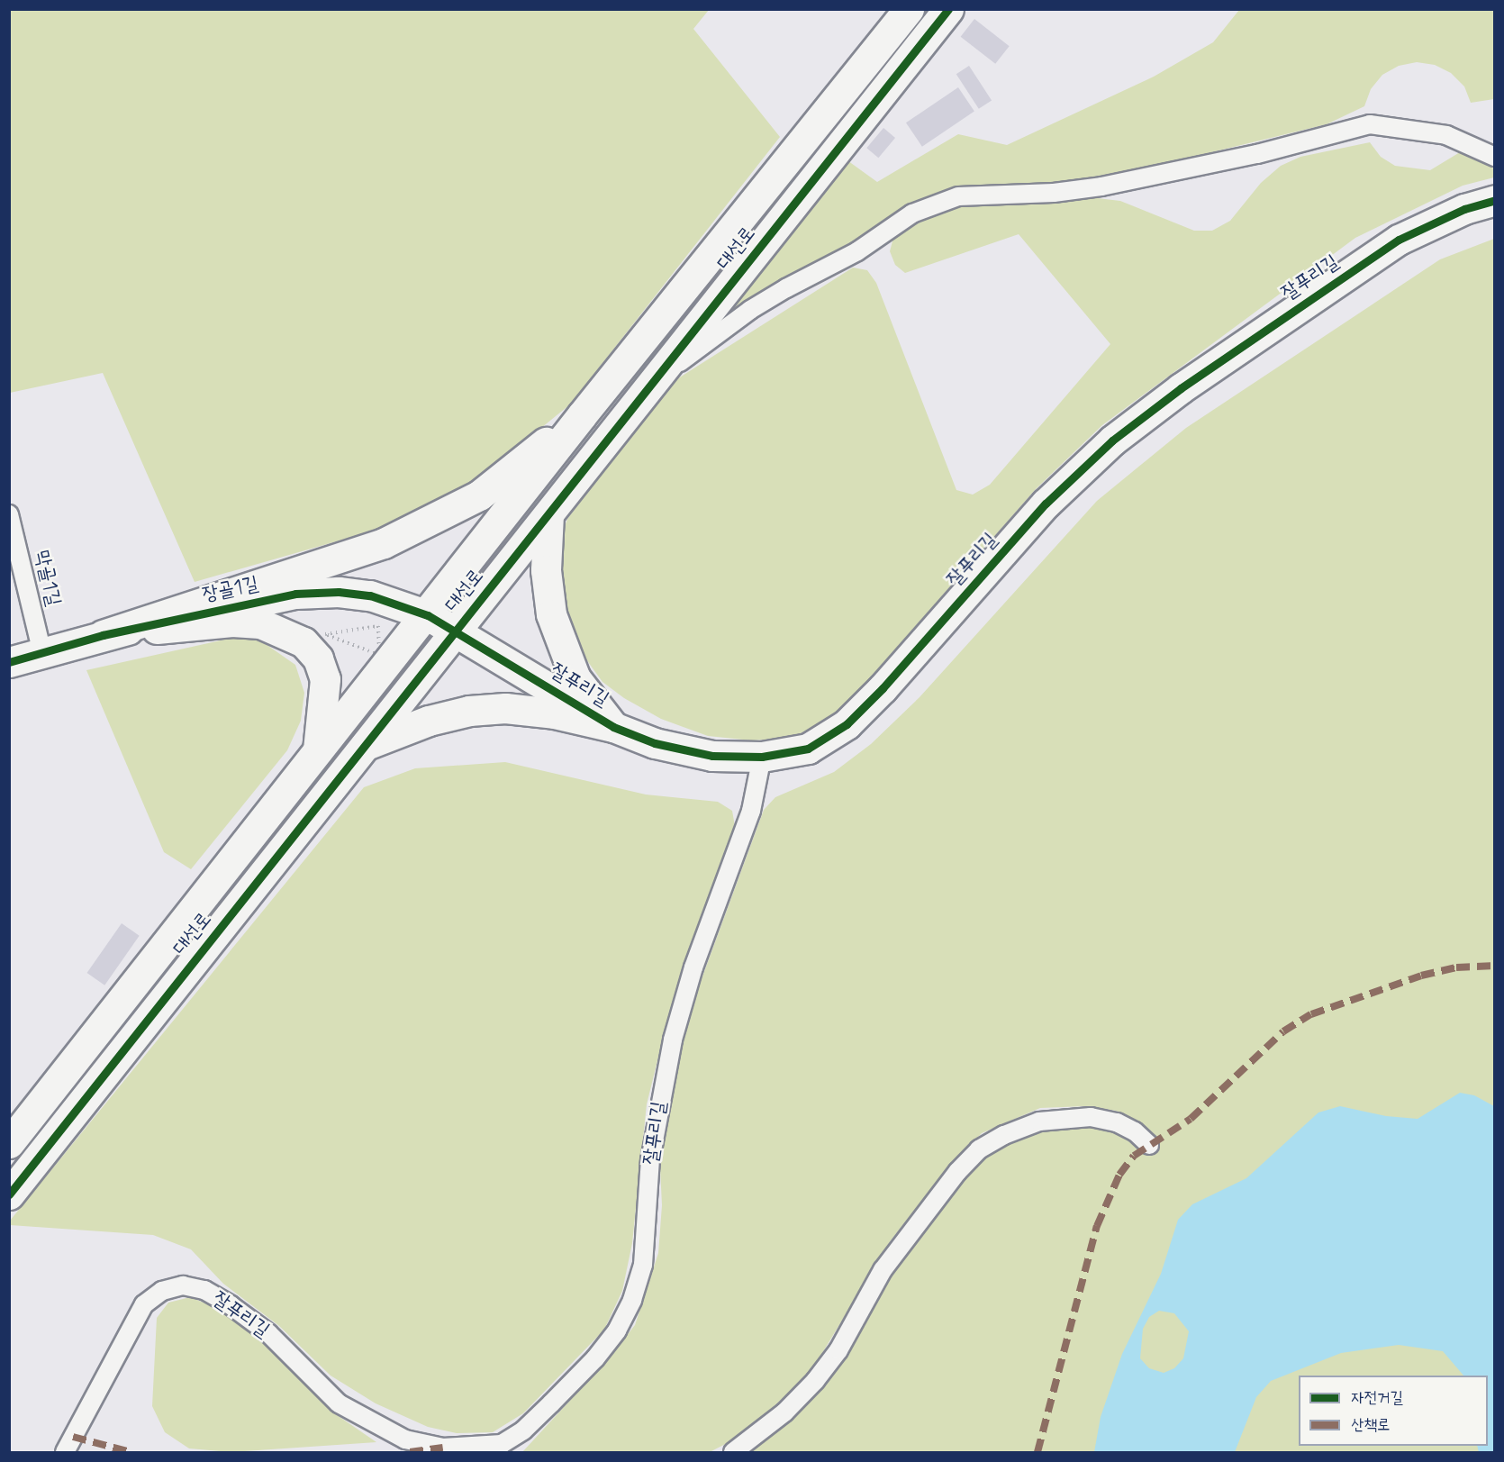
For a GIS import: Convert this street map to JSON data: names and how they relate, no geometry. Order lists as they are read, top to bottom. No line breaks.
{"streets":{"street":["대선로","잘푸리길","장골1길"],"lane":["막골1길"]},"crossings":[["대선로","잘푸리길"],["대선로","장골1길"],["잘푸리길","장골1길"],["막골1길","장골1길"]],"legend":["자전거길","산책로"]}
